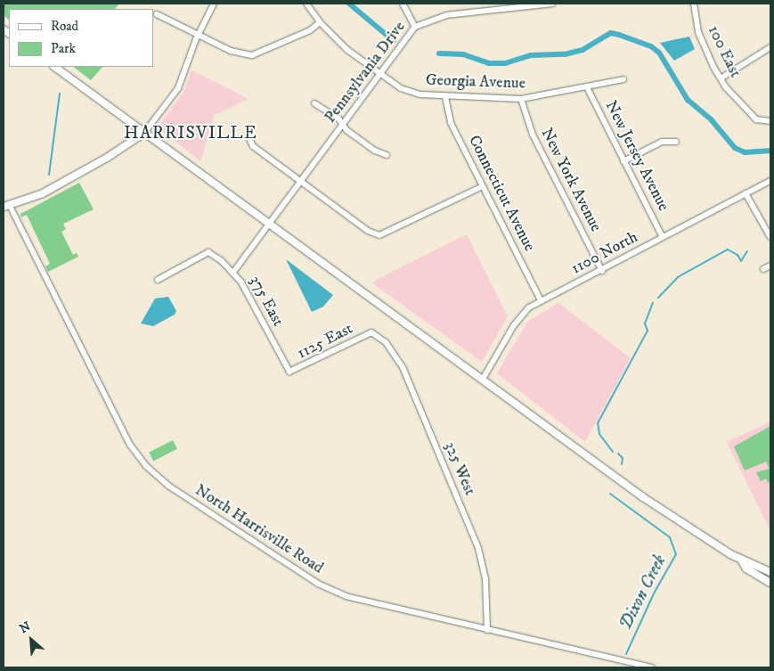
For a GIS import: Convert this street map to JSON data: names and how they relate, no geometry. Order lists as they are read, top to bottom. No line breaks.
{"streets":{"street":["100 East","Pennsylvania Drive","Georgia Avenue","New Jersey Avenue","New York Avenue","Connecticut Avenue","1100 North","375 East","1125 East","325 West","North Harrisville Road"]},"crossings":[["Pennsylvania Drive","Georgia Avenue"],["Pennsylvania Drive","375 East"],["Georgia Avenue","New Jersey Avenue"],["Georgia Avenue","New York Avenue"],["Georgia Avenue","Connecticut Avenue"],["New Jersey Avenue","1100 North"],["New York Avenue","1100 North"],["Connecticut Avenue","1100 North"],["375 East","1125 East"],["1125 East","325 West"],["325 West","North Harrisville Road"]],"districts":["HARRISVILLE"],"water":["Dixon Creek"],"legend":["Road","Park"],"north":"top left"}
